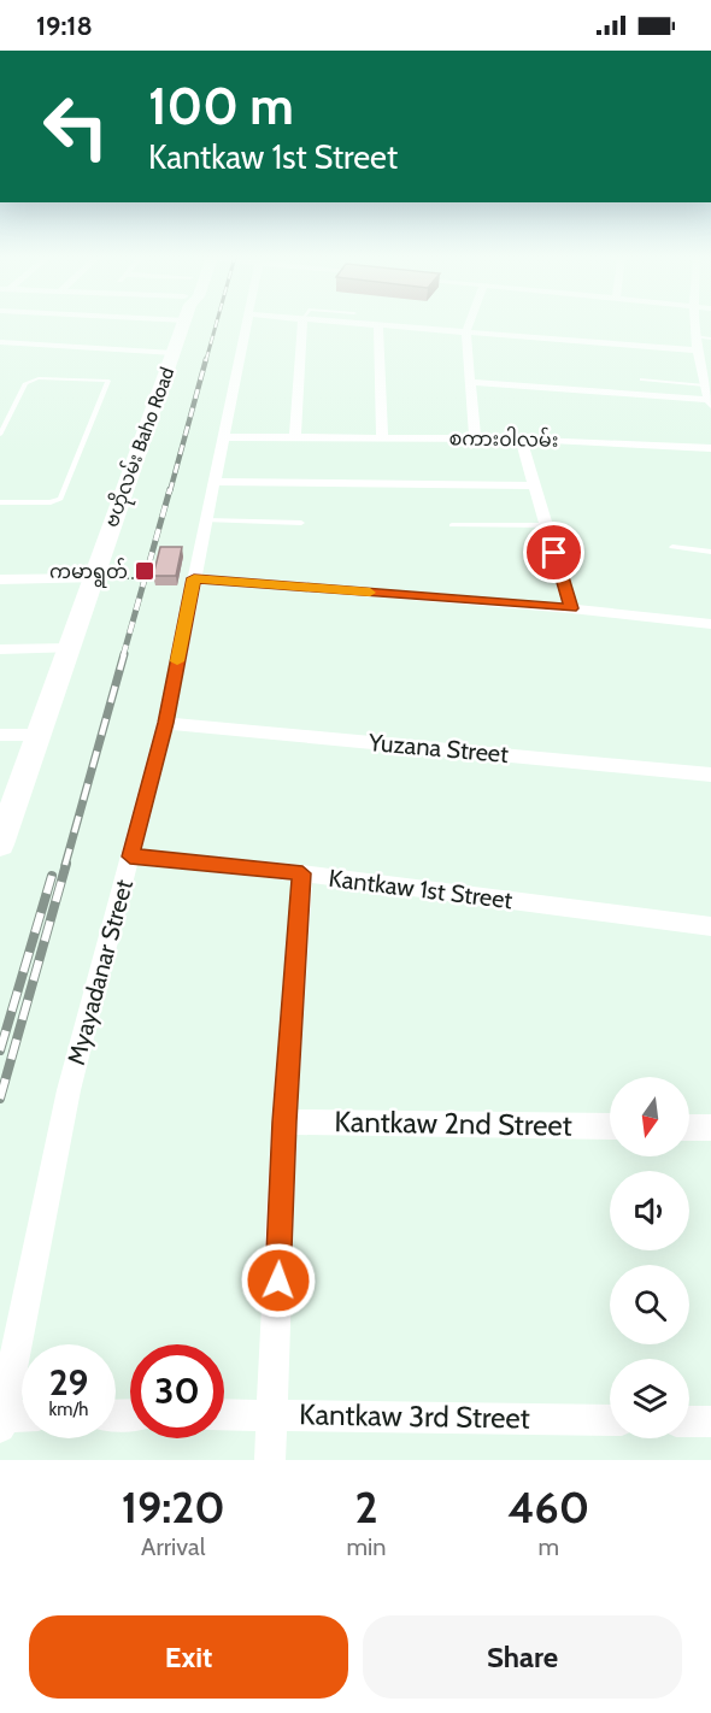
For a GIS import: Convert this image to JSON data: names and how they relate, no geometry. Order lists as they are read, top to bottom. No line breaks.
{"streets":{"main road":["ဗဟိုလမ်း Baho Road"],"street":["စကား၀ါလမ်း","Yuzana Street","Kantkaw 1st Street","Myayadanar Street","Kantkaw 2nd Street","Kantkaw 3rd Street"]},"crossings":[["စကား၀ါလမ်း","Myayadanar Street"],["Yuzana Street","Myayadanar Street"],["Kantkaw 1st Street","Myayadanar Street"]],"places":{"transit":["ကမာရွတ်"]},"north":"bottom","page":{"status":"19:18","turn":["100 m","Kantkaw 1st Street"],"speed":"29 km/h","limit":"30","eta":["19:20","Arrival","2","min","460","m"],"buttons":["Exit","Share"]}}
